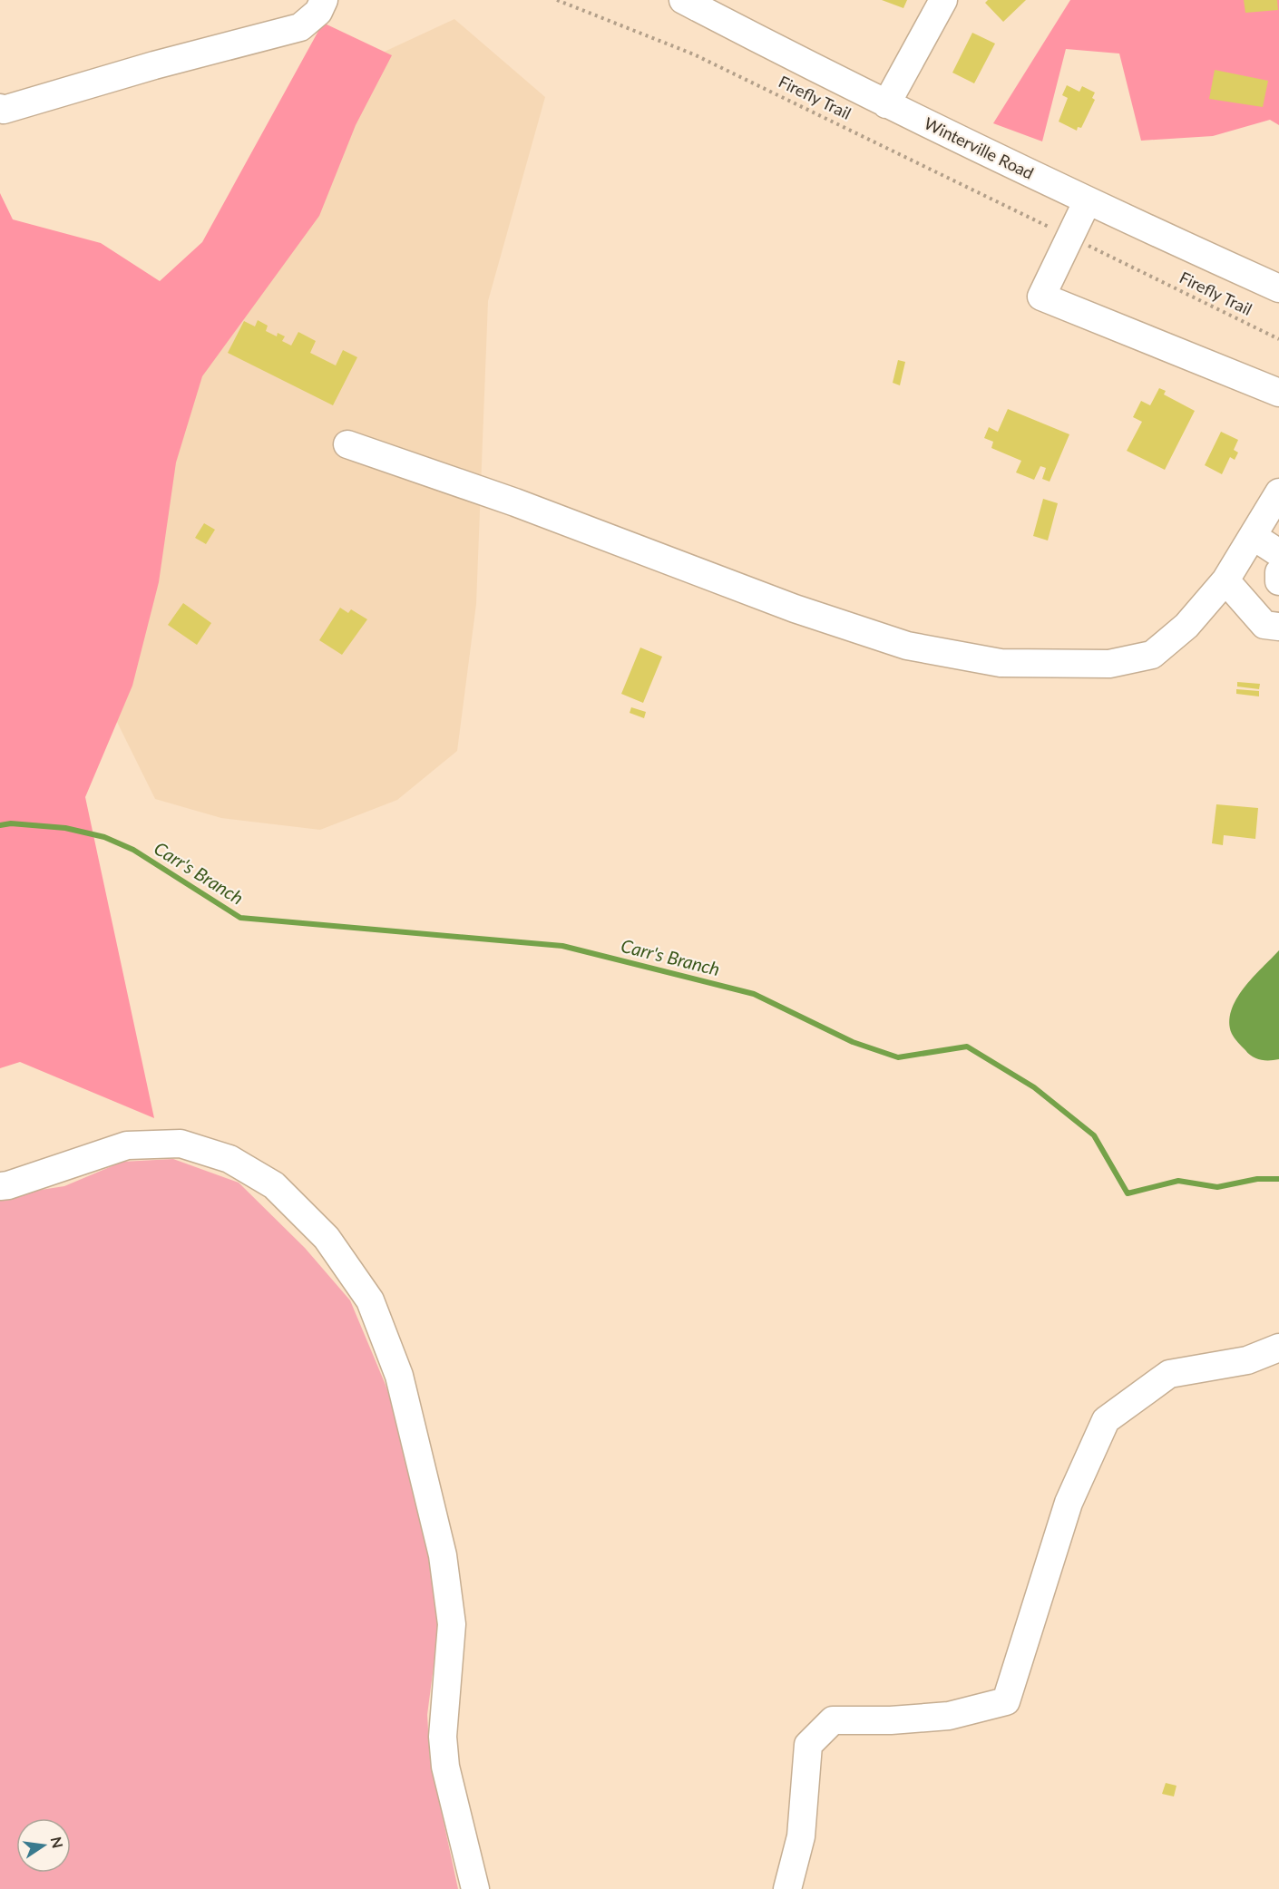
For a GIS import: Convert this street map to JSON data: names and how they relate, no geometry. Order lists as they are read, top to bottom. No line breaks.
{"streets":{"street":["Winterville Road"],"path":["Firefly Trail"]},"water":["Carr's Branch"],"north":"right"}
